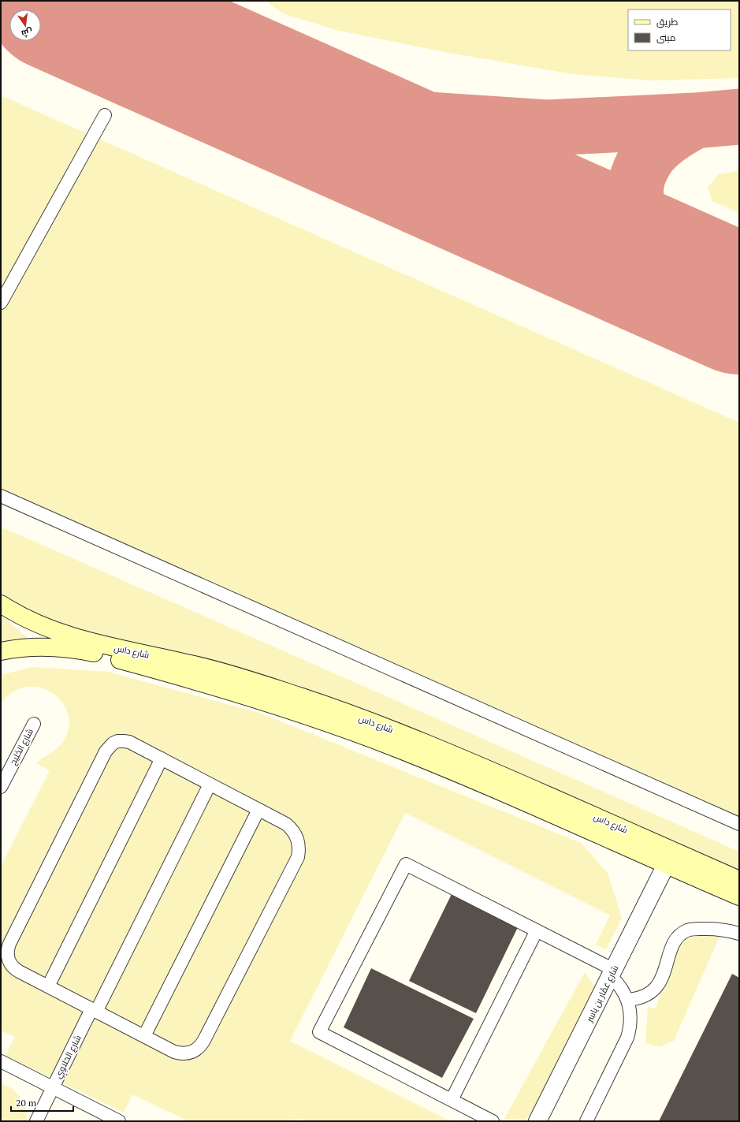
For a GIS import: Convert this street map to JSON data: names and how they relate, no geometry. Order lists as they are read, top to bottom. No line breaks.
{"streets":{"street":["شارع داس","شارع عَمَّار بن ياسِر"],"lane":["شارع الخَلِيج","شارع الحَلاوِي"]},"crossings":[["شارع داس","شارع عَمَّار بن ياسِر"]],"legend":["طريق","مبنى"],"scale_bar":"20 m","north":"bottom"}
